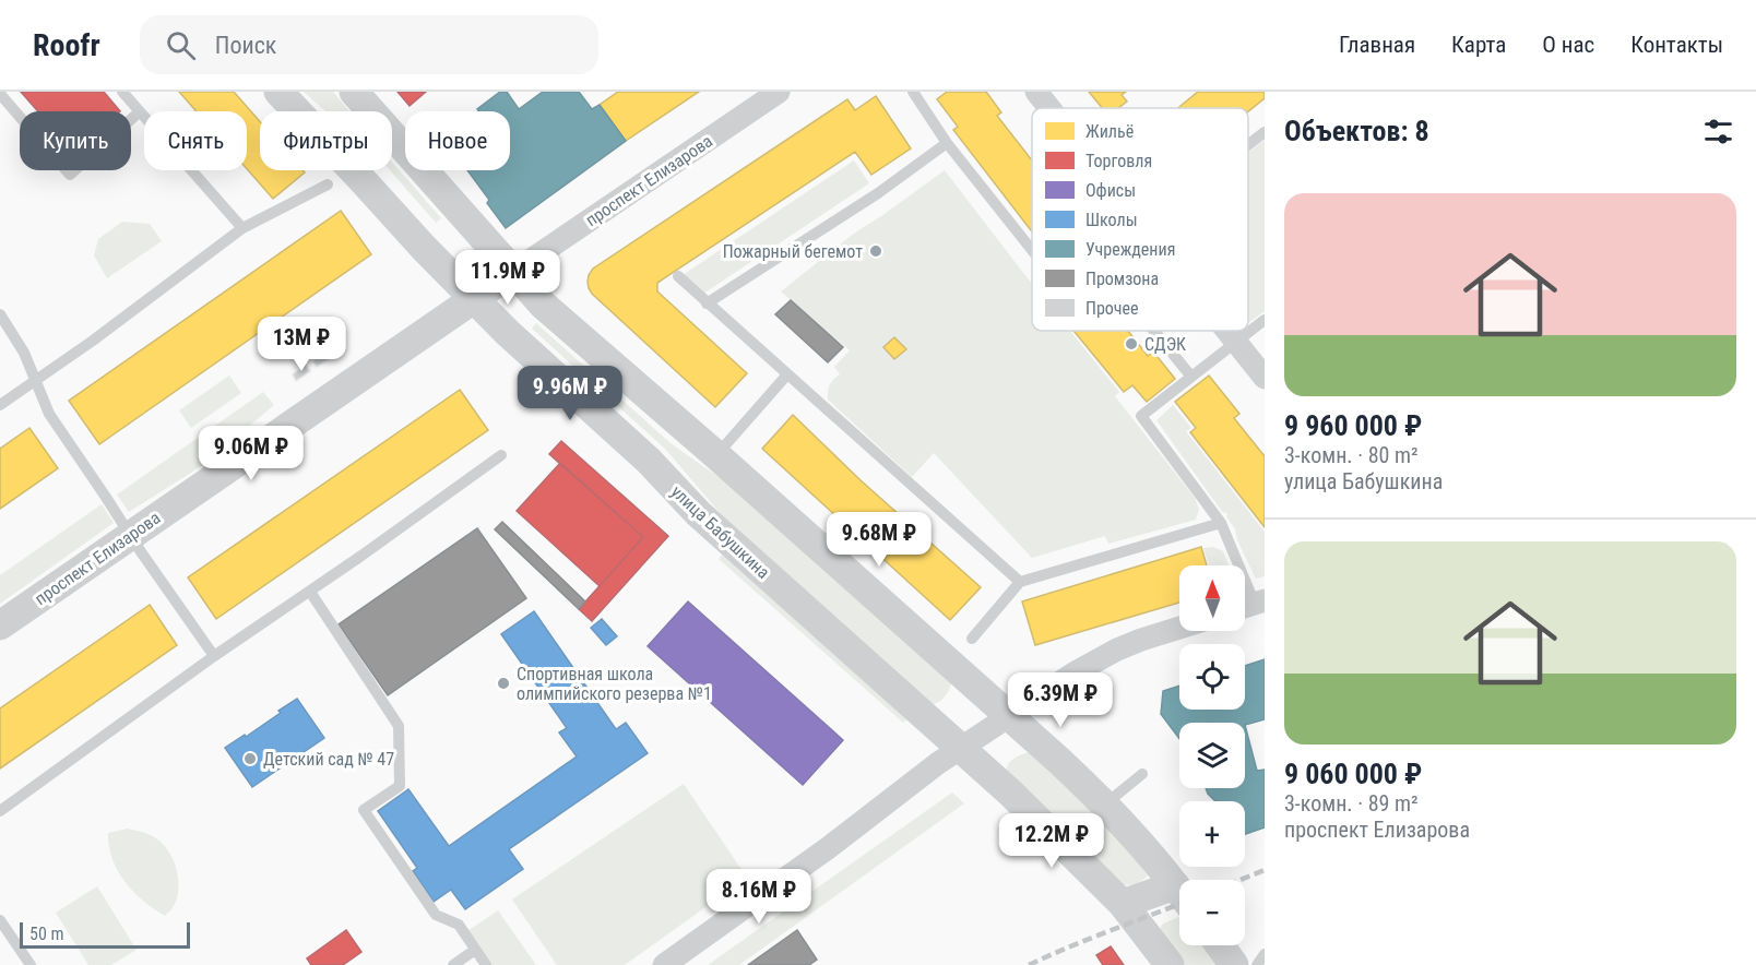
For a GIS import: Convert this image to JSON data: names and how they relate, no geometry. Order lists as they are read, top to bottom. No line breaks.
{"streets":{"street":["проспект Елизарова","улица Бабушкина"]},"crossings":[["проспект Елизарова","улица Бабушкина"]],"places":["Пожарный бегемот","СДЭК","Спортивная школа олимпийского резерва №1","Детский сад № 47"],"legend":["Жильё","Торговля","Офисы","Школы","Учреждения","Промзона","Прочее"],"scale_bar":"50 m","north":"top","page":{"header":"Roofr","search":"Поиск","nav":["Главная","Карта","О нас","Контакты"],"heading":"Объектов: 8","chip":["Купить","Снять","Фильтры","Новое"],"list":[{"name":"9 960 000 ₽","note":"3-комн. · 80 m² · улица Бабушкина"},{"name":"9 060 000 ₽","note":"3-комн. · 89 m² · проспект Елизарова"}],"price":["11.9M ₽","13M ₽","9.96M ₽","9.06M ₽","9.68M ₽","6.39M ₽","12.2M ₽","8.16M ₽"],"map_buttons":["+","−"],"scale":"50 m"}}
